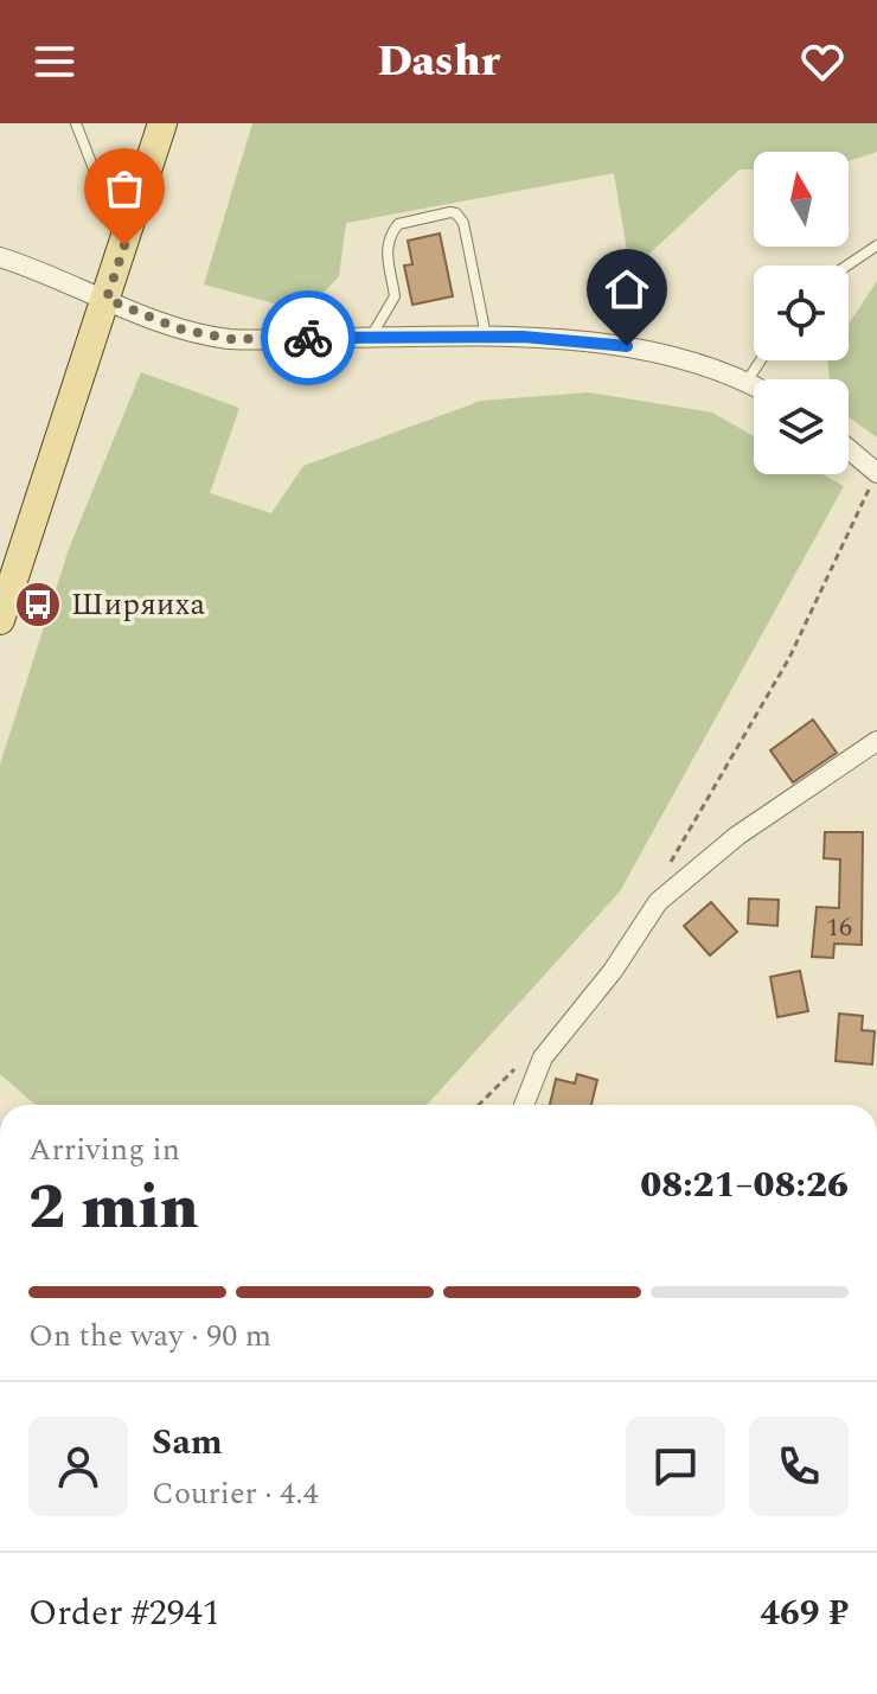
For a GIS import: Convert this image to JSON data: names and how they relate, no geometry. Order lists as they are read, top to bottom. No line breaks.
{"places":{"bus stop":["Ширяиха"]},"house_numbers":["16"],"north":"top","page":{"header":"Dashr","heading":["2 min","Arriving in","08:21–08:26"],"panel":["Sam","Courier · 4.4","Order #2941","469 ₽"],"bar":"On the way · 90 m"}}
